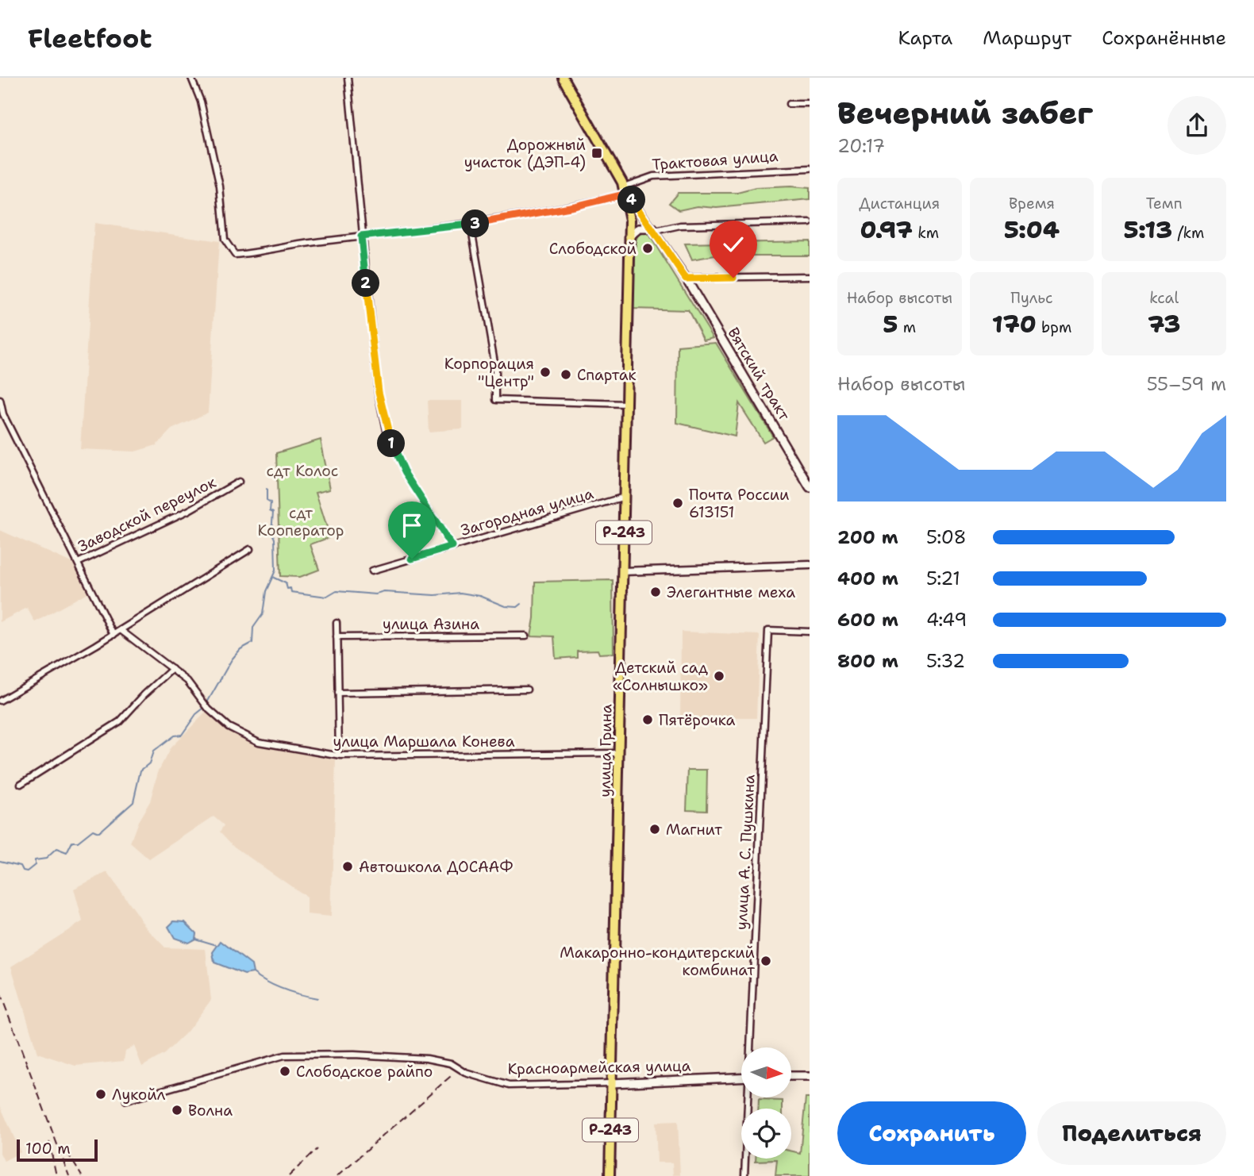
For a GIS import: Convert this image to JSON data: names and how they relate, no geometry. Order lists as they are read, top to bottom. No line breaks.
{"streets":{"highway":["Р-243","улица Грина"],"main road":["Вятский тракт","Красноармейская улица"],"street":["Трактовая улица","Загородная улица","Заводской переулок","улица Азина","улица Маршала Конева","улица А. С. Пушкина"]},"crossings":[["Трактовая улица","Вятский тракт"],["Трактовая улица","Р-243"],["Трактовая улица","улица Грина"],["Вятский тракт","Р-243"],["Вятский тракт","улица Грина"],["Загородная улица","улица Грина"],["Р-243","улица Грина"],["улица Маршала Конева","улица Грина"],["улица Грина","Красноармейская улица"]],"parks":["сдт Колос","сдт Кооператор"],"places":{"transit":["Дорожный участок (ДЭП-4)"],"other":["Слободской","Корпорация \"Центр\"","Спартак","Почта России 613151","Элегантные меха","Детский сад «Солнышко»","Пятёрочка","Магнит","Автошкола ДОСААФ","Макаронно-кондитерский комбинат","Слободское райпо","Лукойл","Волна"]},"scale_bar":"100 m","north":"right","page":{"header":"Fleetfoot","nav":["Карта","Маршрут","Сохранённые"],"heading":["Вечерний забег","20:17"],"stats":[["Дистанция","0.97 km"],["Время","5:04"],["Темп","5:13 /km"],["Набор высоты","5 m"],["Пульс","170 bpm"],["kcal","73"]],"pins":["4","3","2","1"],"chart":["Набор высоты","55–59 m"],"list":[{"name":"200 m","note":"5:08"},{"name":"400 m","note":"5:21"},{"name":"600 m","note":"4:49"},{"name":"800 m","note":"5:32"}],"buttons":["Сохранить","Поделиться"],"scale":"100 m"}}
